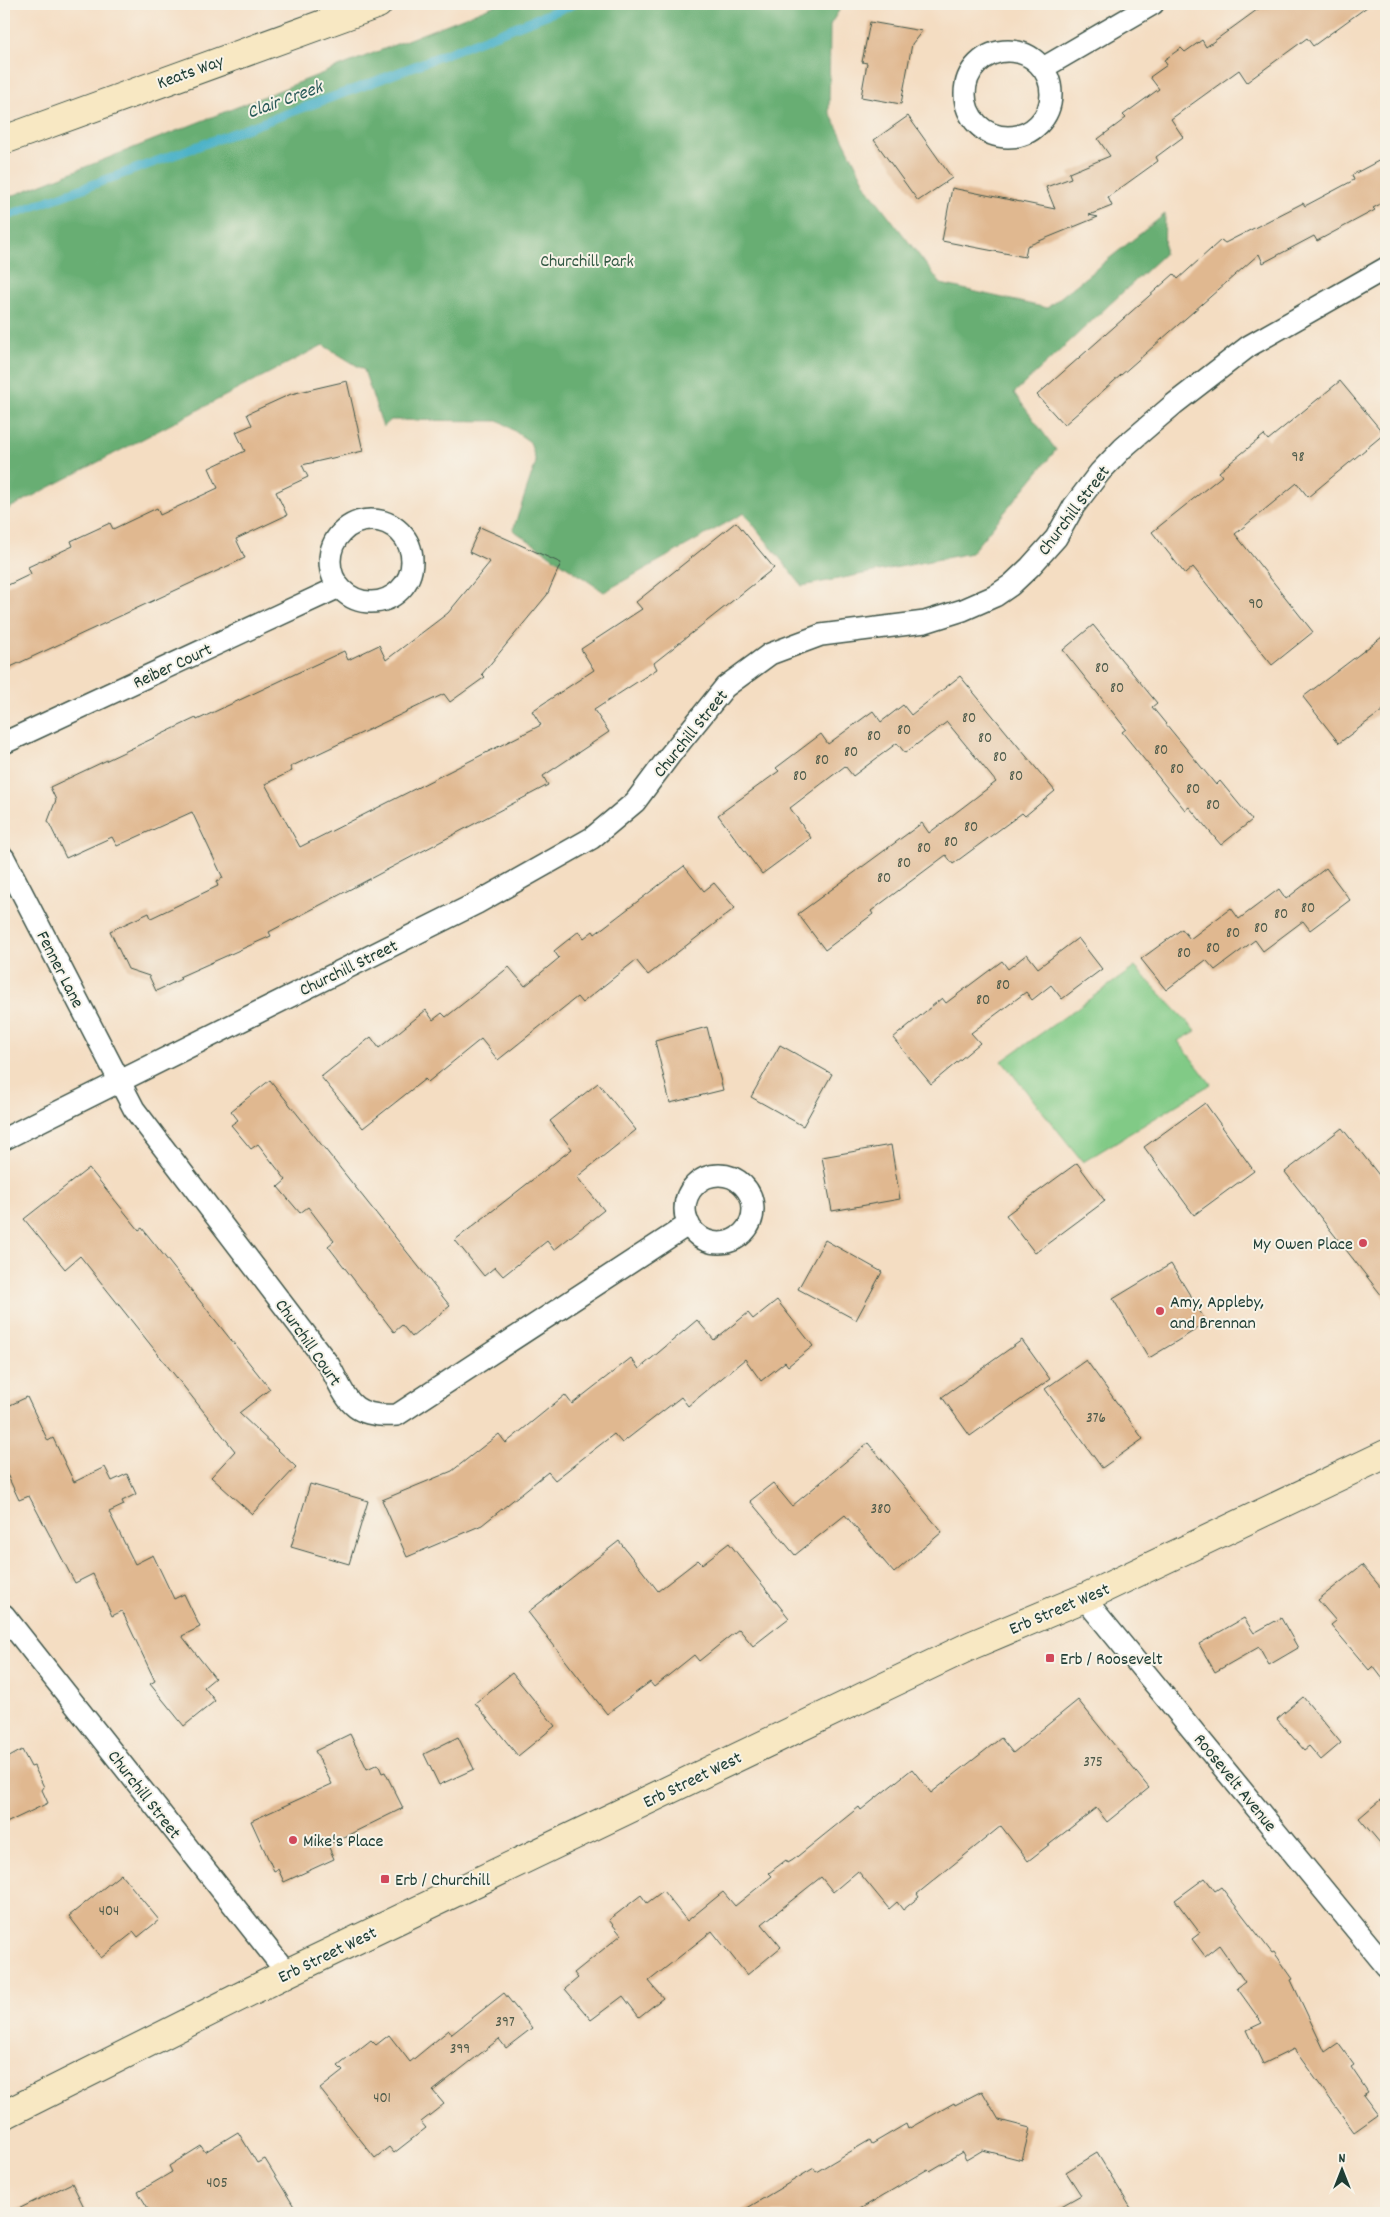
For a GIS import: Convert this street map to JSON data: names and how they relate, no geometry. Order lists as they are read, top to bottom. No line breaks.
{"streets":{"main road":["Keats Way","Erb Street West"],"street":["Churchill Street","Reiber Court","Fenner Lane","Churchill Court","Roosevelt Avenue"]},"crossings":[["Churchill Street","Fenner Lane"],["Churchill Street","Churchill Court"],["Churchill Street","Erb Street West"],["Fenner Lane","Churchill Court"],["Erb Street West","Roosevelt Avenue"]],"water":["Clair Creek"],"parks":["Churchill Park"],"places":{"other":["My Owen Place","Amy, Appleby, and Brennan","Mike's Place"],"transit":["Erb / Roosevelt","Erb / Churchill"]},"house_numbers":["98","90","80","80","80","80","80","80","80","80","80","80","80","80","80","80","80","80","80","80","80","80","80","80","80","80","80","80","80","80","376","380","375","404","397","399","401","405"],"north":"top"}
